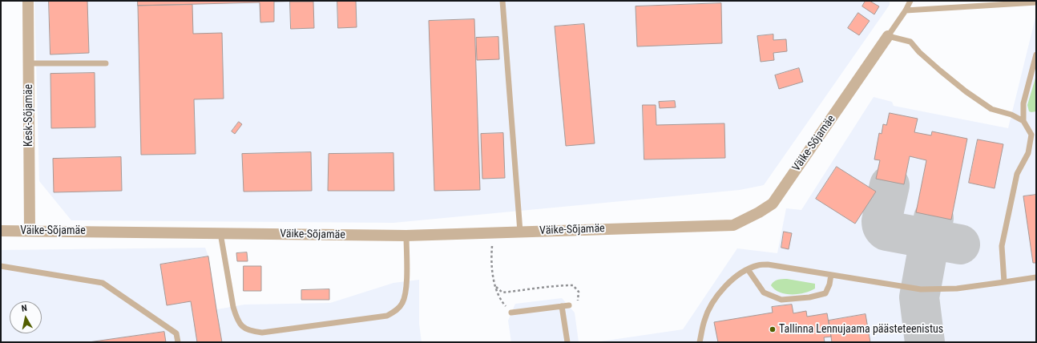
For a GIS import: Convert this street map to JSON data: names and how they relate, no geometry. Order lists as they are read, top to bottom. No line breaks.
{"streets":{"street":["Kesk-Sõjamäe","Väike-Sõjamäe"]},"crossings":[["Kesk-Sõjamäe","Väike-Sõjamäe"]],"places":["Tallinna Lennujaama päästeteenistus"],"north":"top"}
